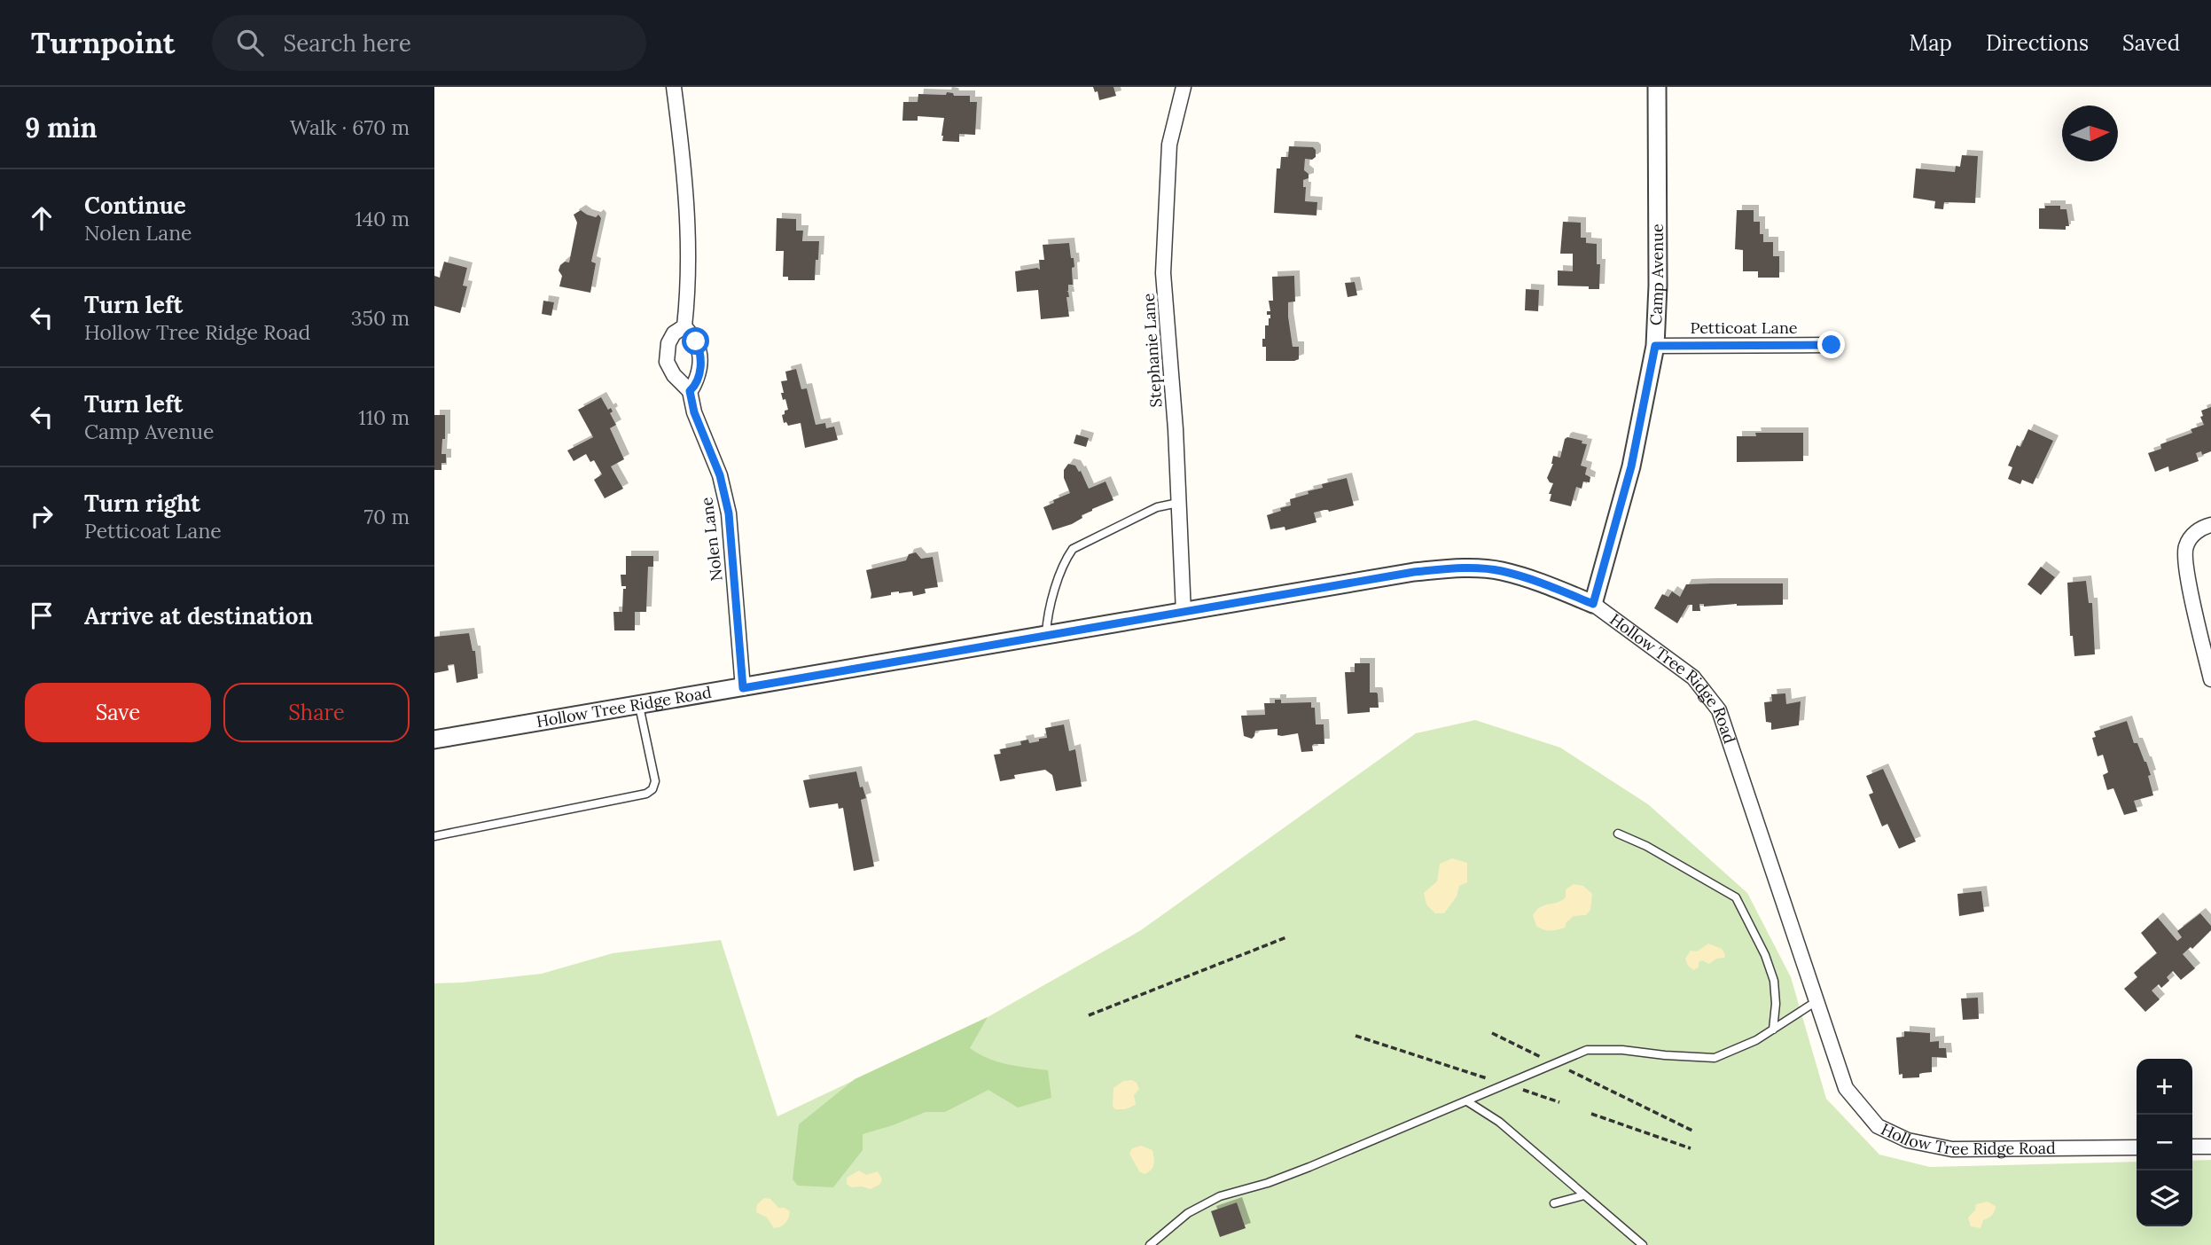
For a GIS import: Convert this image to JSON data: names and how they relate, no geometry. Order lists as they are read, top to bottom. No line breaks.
{"streets":{"street":["Camp Avenue","Petticoat Lane","Stephanie Lane","Nolen Lane","Hollow Tree Ridge Road"]},"crossings":[["Camp Avenue","Petticoat Lane"],["Camp Avenue","Hollow Tree Ridge Road"],["Stephanie Lane","Hollow Tree Ridge Road"],["Nolen Lane","Hollow Tree Ridge Road"]],"north":"right","page":{"header":"Turnpoint","search":"Search here","nav":["Map","Directions","Saved"],"heading":["9 min","Walk · 670 m"],"list":[["Continue","Nolen Lane","140 m"],["Turn left","Hollow Tree Ridge Road","350 m"],["Turn left","Camp Avenue","110 m"],["Turn right","Petticoat Lane","70 m"],"Arrive at destination"],"buttons":["Save","Share"],"map_buttons":["+","−"]}}
